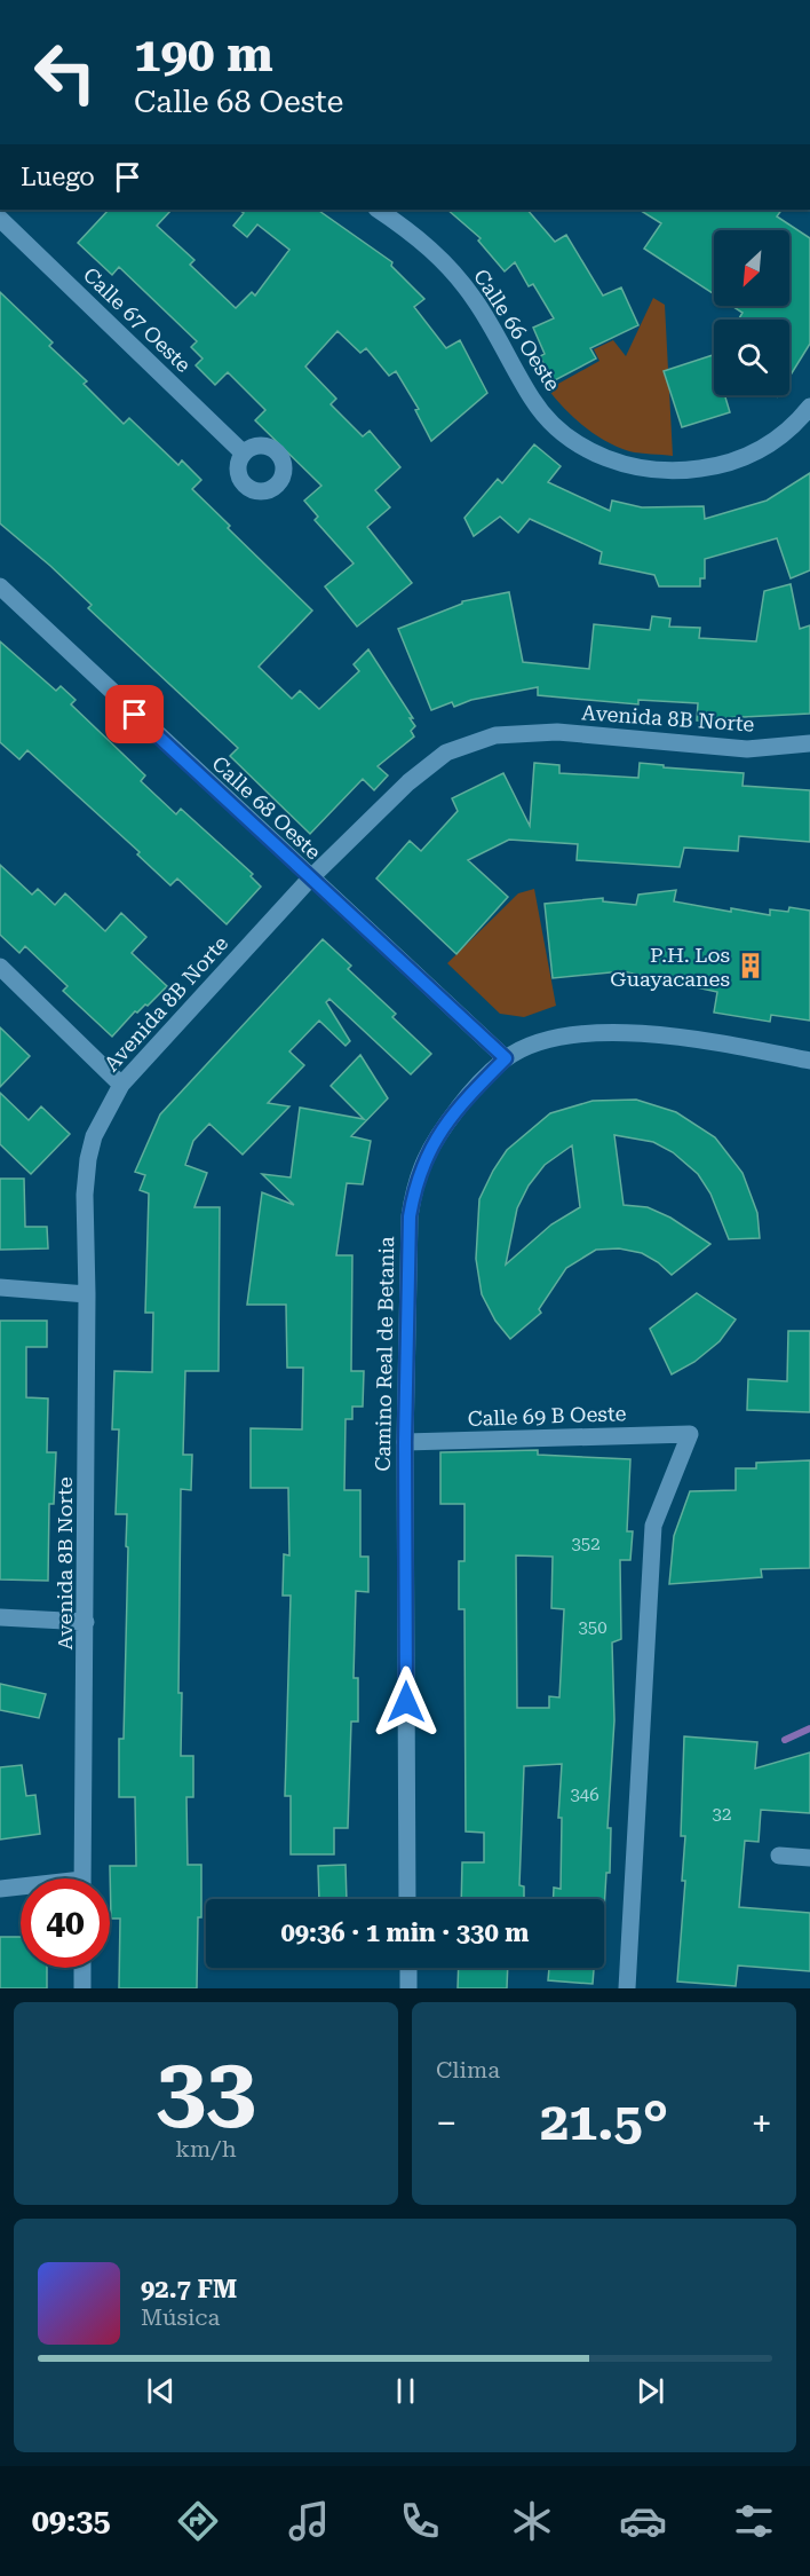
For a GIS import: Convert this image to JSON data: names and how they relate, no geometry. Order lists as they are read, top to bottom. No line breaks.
{"streets":{"street":["Calle 67 Oeste","Calle 66 Oeste","Avenida 8B Norte","Calle 68 Oeste","Camino Real de Betania","Calle 69 B Oeste"]},"crossings":[["Avenida 8B Norte","Calle 68 Oeste"],["Calle 68 Oeste","Camino Real de Betania"],["Camino Real de Betania","Calle 69 B Oeste"]],"places":{"building":["P.H. Los Guayacanes"]},"house_numbers":["352","350","346","32"],"north":"bottom left","page":{"turn":["190 m","Calle 68 Oeste"],"then":"Luego","limit":"40","trip":"09:36 · 1 min · 330 m","tile":[["33","km/h"],"Clima"],"heat":["−","21.5°","+"],"song":["92.7 FM","Música"],"tabs":"09:35"}}
